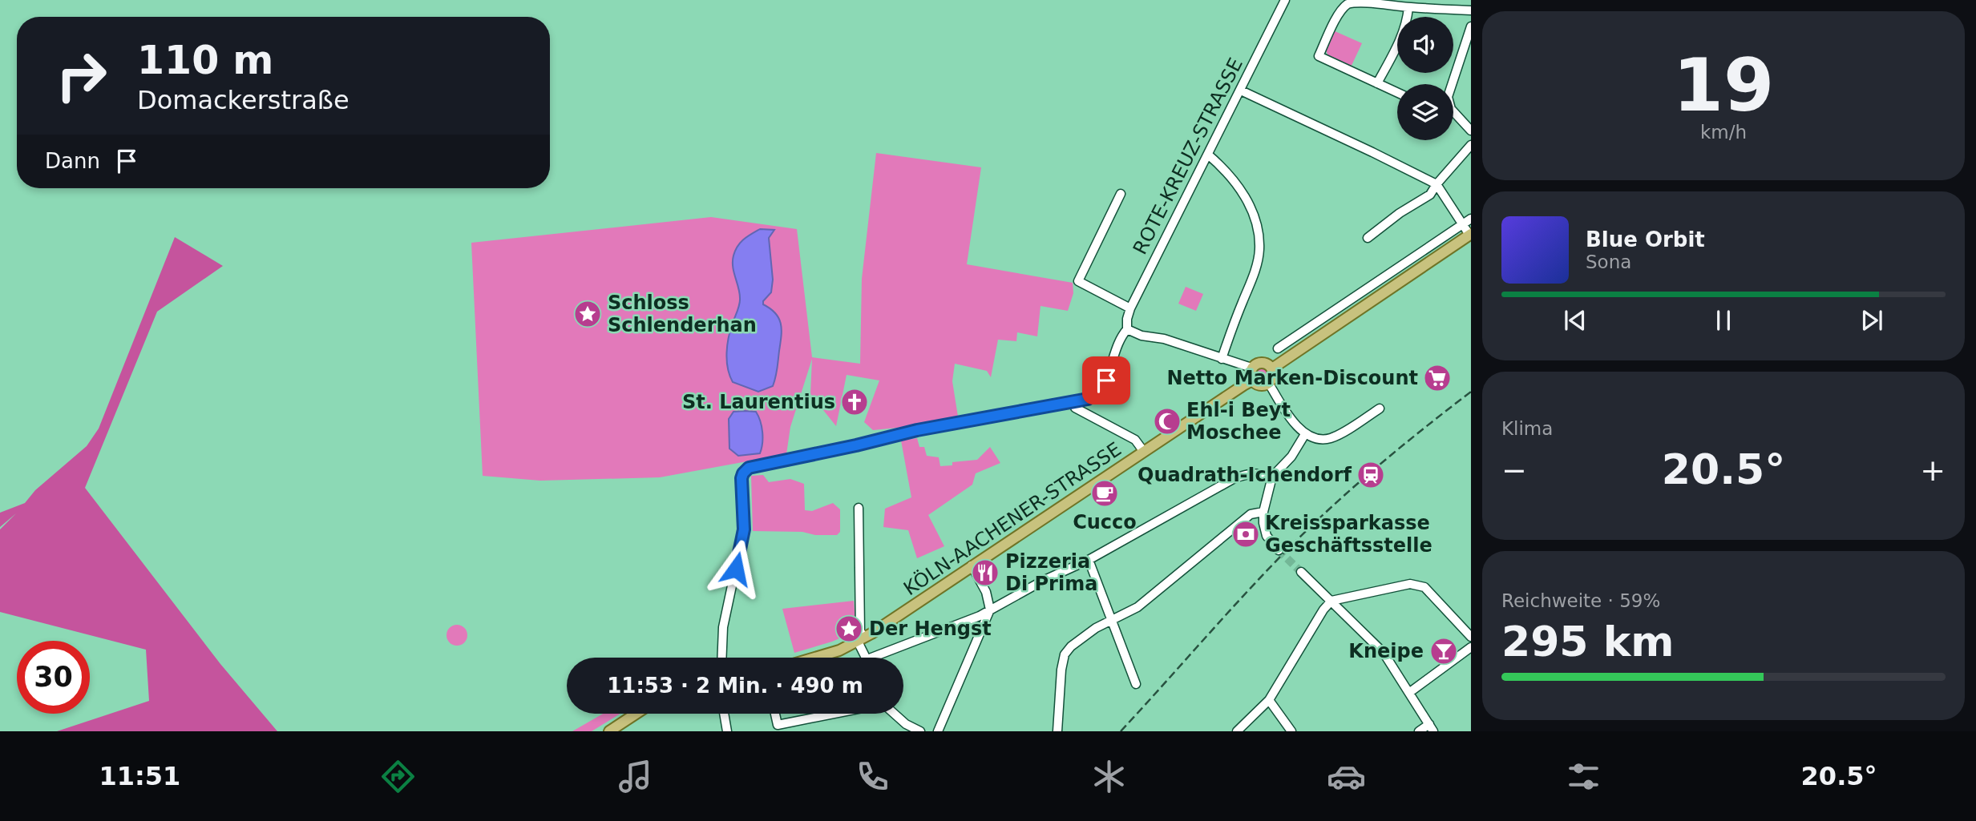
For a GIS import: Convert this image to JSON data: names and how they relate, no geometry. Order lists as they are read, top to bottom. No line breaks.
{"streets":{"main road":["KÖLN-AACHENER-STRASSE"],"street":["ROTE-KREUZ-STRASSE"]},"places":{"place":["Schloss Schlenderhan","Der Hengst"],"supermarket":["Netto Marken-Discount"],"church":["St. Laurentius"],"mosque":["Ehl-i Beyt Moschee"],"station":["Quadrath-Ichendorf"],"cafe":["Cucco"],"bank":["Kreissparkasse Geschäftsstelle"],"restaurant":["Pizzeria Di Prima"],"bar":["Kneipe"]},"page":{"tile":[["19","km/h"],"Klima",["Reichweite · 59%","295 km"]],"turn":["110 m","Domackerstraße"],"then":"Dann","song":["Blue Orbit","Sona"],"heat":["−","20.5°","+"],"limit":"30","trip":"11:53 · 2 Min. · 490 m","tabs":["11:51","20.5°"]}}
